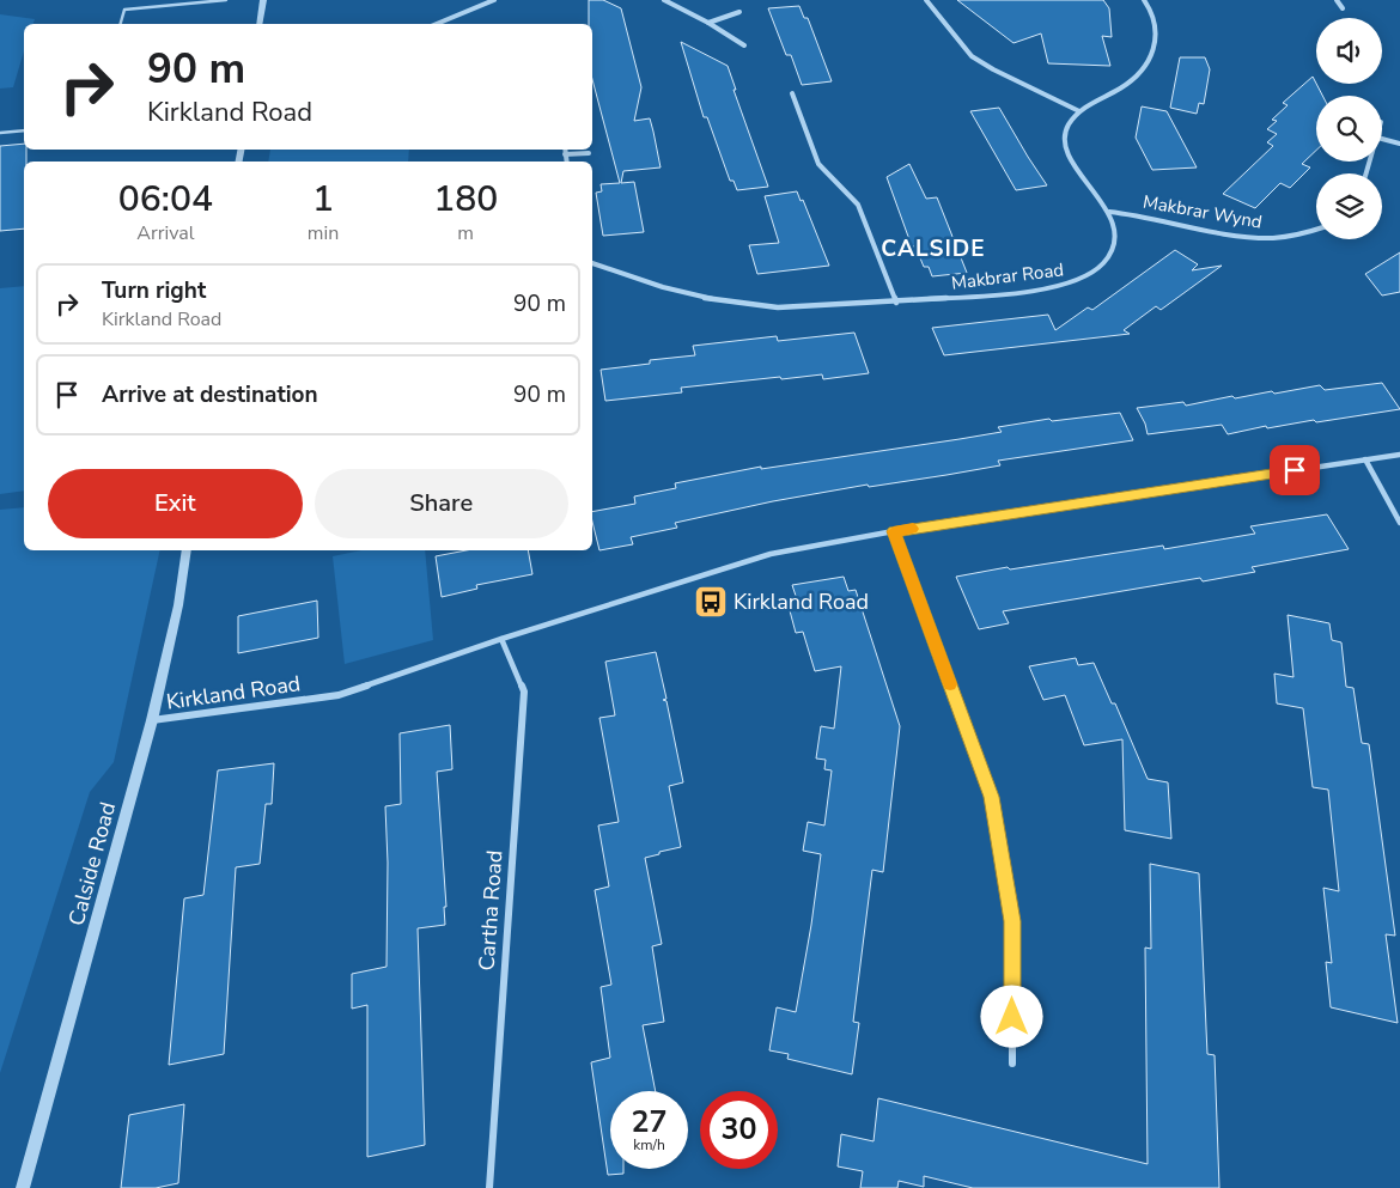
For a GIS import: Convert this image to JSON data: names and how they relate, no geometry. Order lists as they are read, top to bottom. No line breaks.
{"streets":{"street":["Makbrar Wynd","Makbrar Road","Kirkland Road","Calside Road","Cartha Road"]},"crossings":[["Makbrar Wynd","Makbrar Road"],["Kirkland Road","Calside Road"],["Kirkland Road","Cartha Road"]],"districts":["CALSIDE"],"places":{"bus stop":["Kirkland Road"]},"page":{"turn":["90 m","Kirkland Road"],"eta":["06:04","Arrival","1","min","180","m"],"list":[{"name":"Turn right","note":"Kirkland Road","value":"90 m"},{"name":"Arrive at destination","value":"90 m"}],"buttons":["Exit","Share"],"speed":"27 km/h","limit":"30"}}
